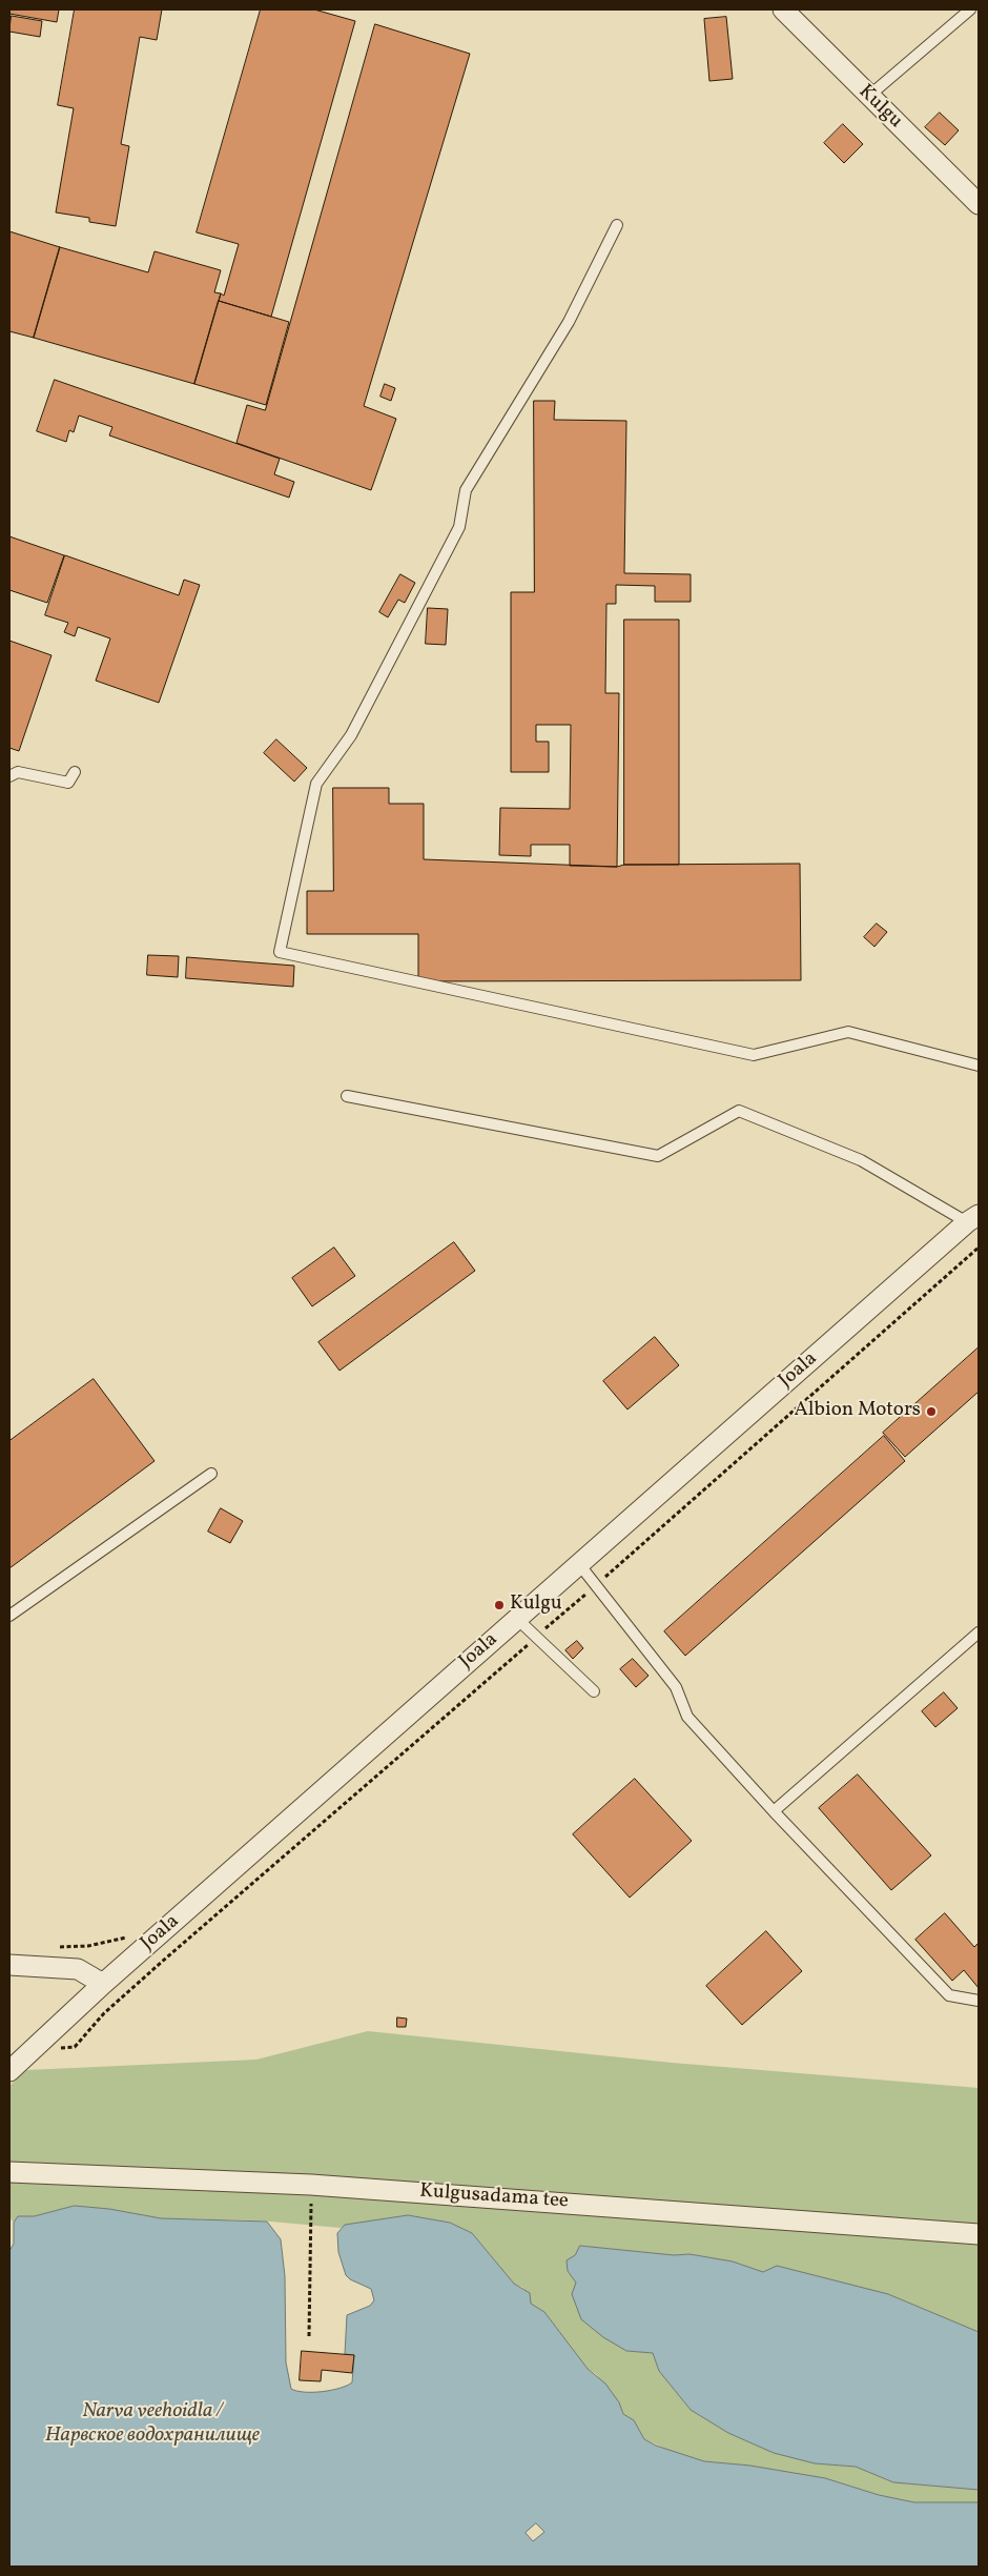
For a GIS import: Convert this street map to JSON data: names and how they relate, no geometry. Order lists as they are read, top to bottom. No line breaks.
{"streets":{"street":["Kulgu","Joala","Kulgusadama tee"]},"water":["Narva veehoidla / Нарвское водохранилище"],"places":["Albion Motors","Kulgu"]}
